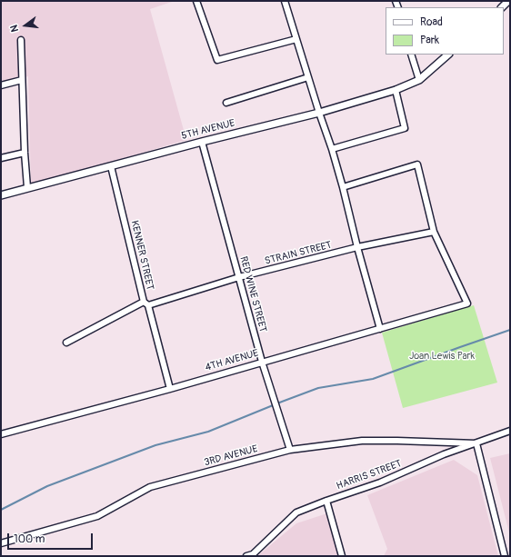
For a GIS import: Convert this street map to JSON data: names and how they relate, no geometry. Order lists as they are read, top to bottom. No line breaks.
{"streets":{"street":["5TH AVENUE","STRAIN STREET","KENNER STREET","RED WINE STREET","4TH AVENUE","3RD AVENUE","HARRIS STREET"]},"crossings":[["5TH AVENUE","KENNER STREET"],["5TH AVENUE","RED WINE STREET"],["STRAIN STREET","KENNER STREET"],["STRAIN STREET","RED WINE STREET"],["STRAIN STREET","4TH AVENUE"],["KENNER STREET","4TH AVENUE"],["RED WINE STREET","4TH AVENUE"],["RED WINE STREET","3RD AVENUE"],["3RD AVENUE","HARRIS STREET"]],"parks":["Joan Lewis Park"],"legend":["Road","Park"],"scale_bar":"100 m","north":"left"}
